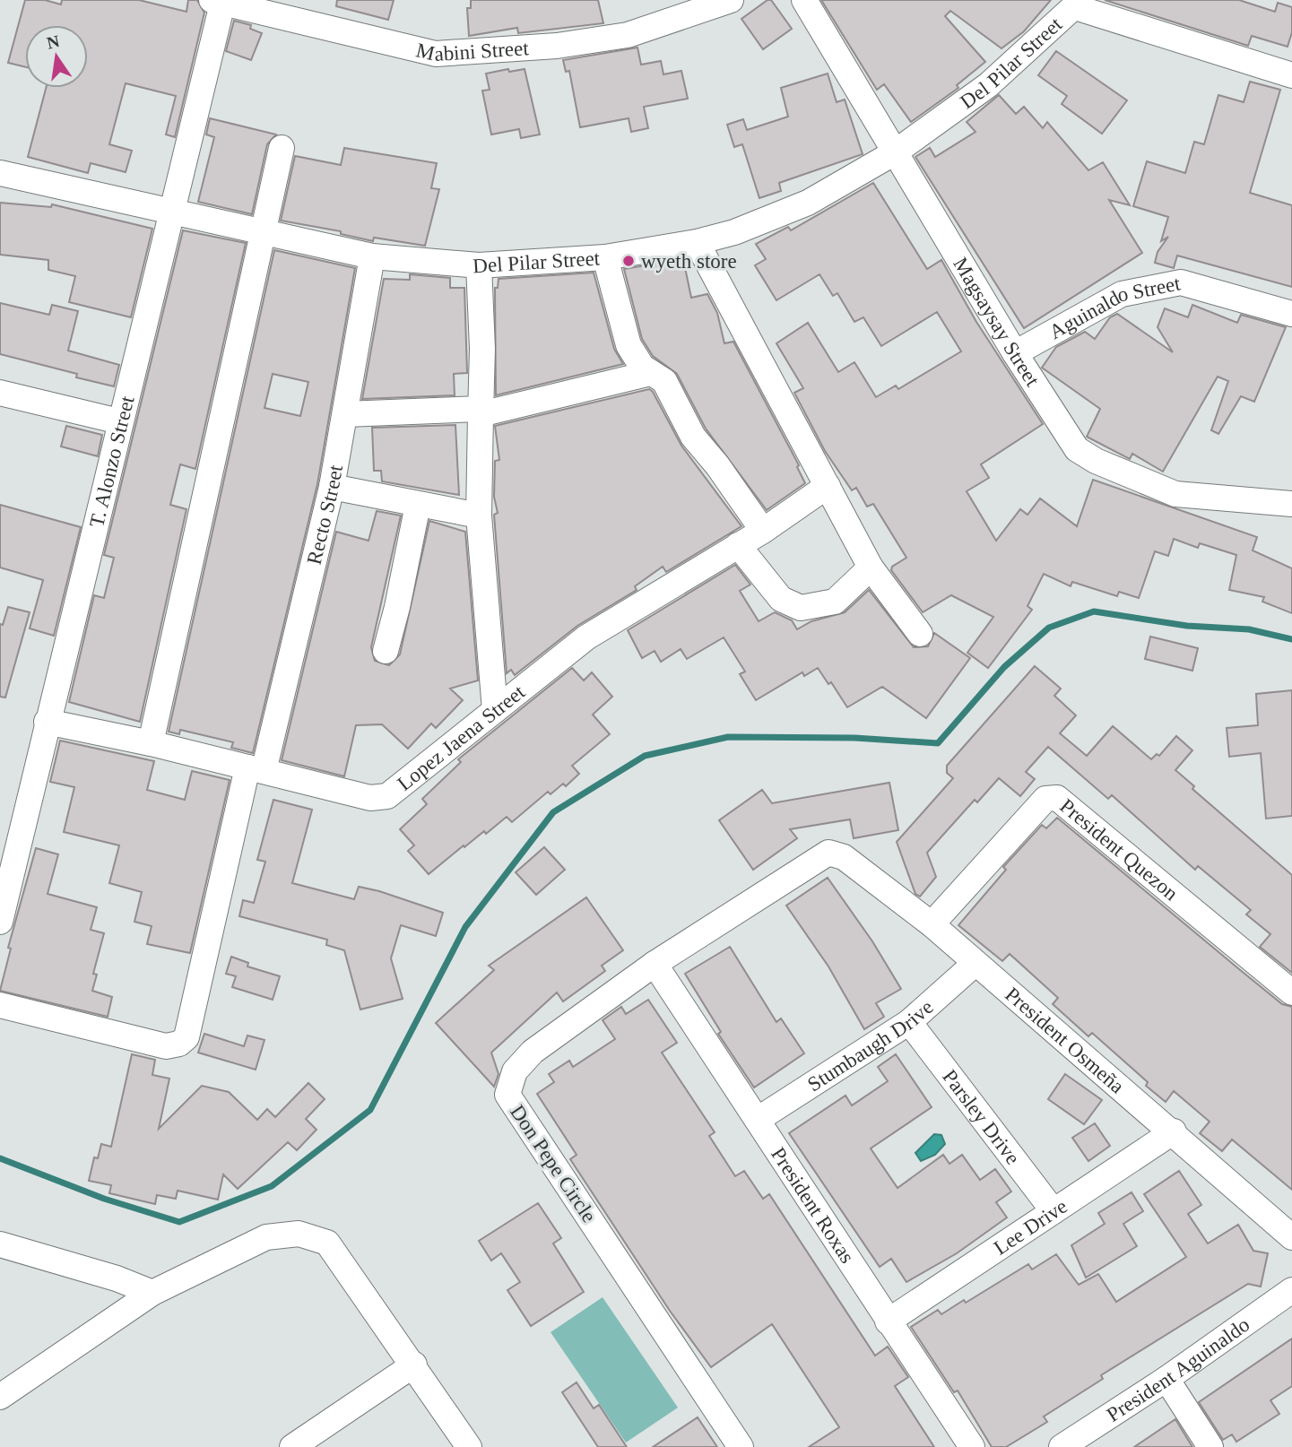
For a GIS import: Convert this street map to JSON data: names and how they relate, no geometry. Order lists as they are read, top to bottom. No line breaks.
{"streets":{"street":["Mabini Street","Del Pilar Street","Aguinaldo Street","Magsaysay Street","T. Alonzo Street","Recto Street","Lopez Jaena Street","President Quezon","President Osmeña","Stumbaugh Drive","Parsley Drive","Don Pepe Circle","President Roxas","Lee Drive","President Aguinaldo"]},"crossings":[["Mabini Street","T. Alonzo Street"],["Del Pilar Street","Magsaysay Street"],["Del Pilar Street","T. Alonzo Street"],["Del Pilar Street","Recto Street"],["Aguinaldo Street","Magsaysay Street"],["T. Alonzo Street","Lopez Jaena Street"],["Recto Street","Lopez Jaena Street"],["President Quezon","President Osmeña"],["President Osmeña","Stumbaugh Drive"],["President Osmeña","Don Pepe Circle"],["President Osmeña","Lee Drive"],["Stumbaugh Drive","Parsley Drive"],["Stumbaugh Drive","President Roxas"],["Parsley Drive","Lee Drive"],["Don Pepe Circle","President Roxas"],["President Roxas","Lee Drive"]],"places":["wyeth store"],"north":"top"}
